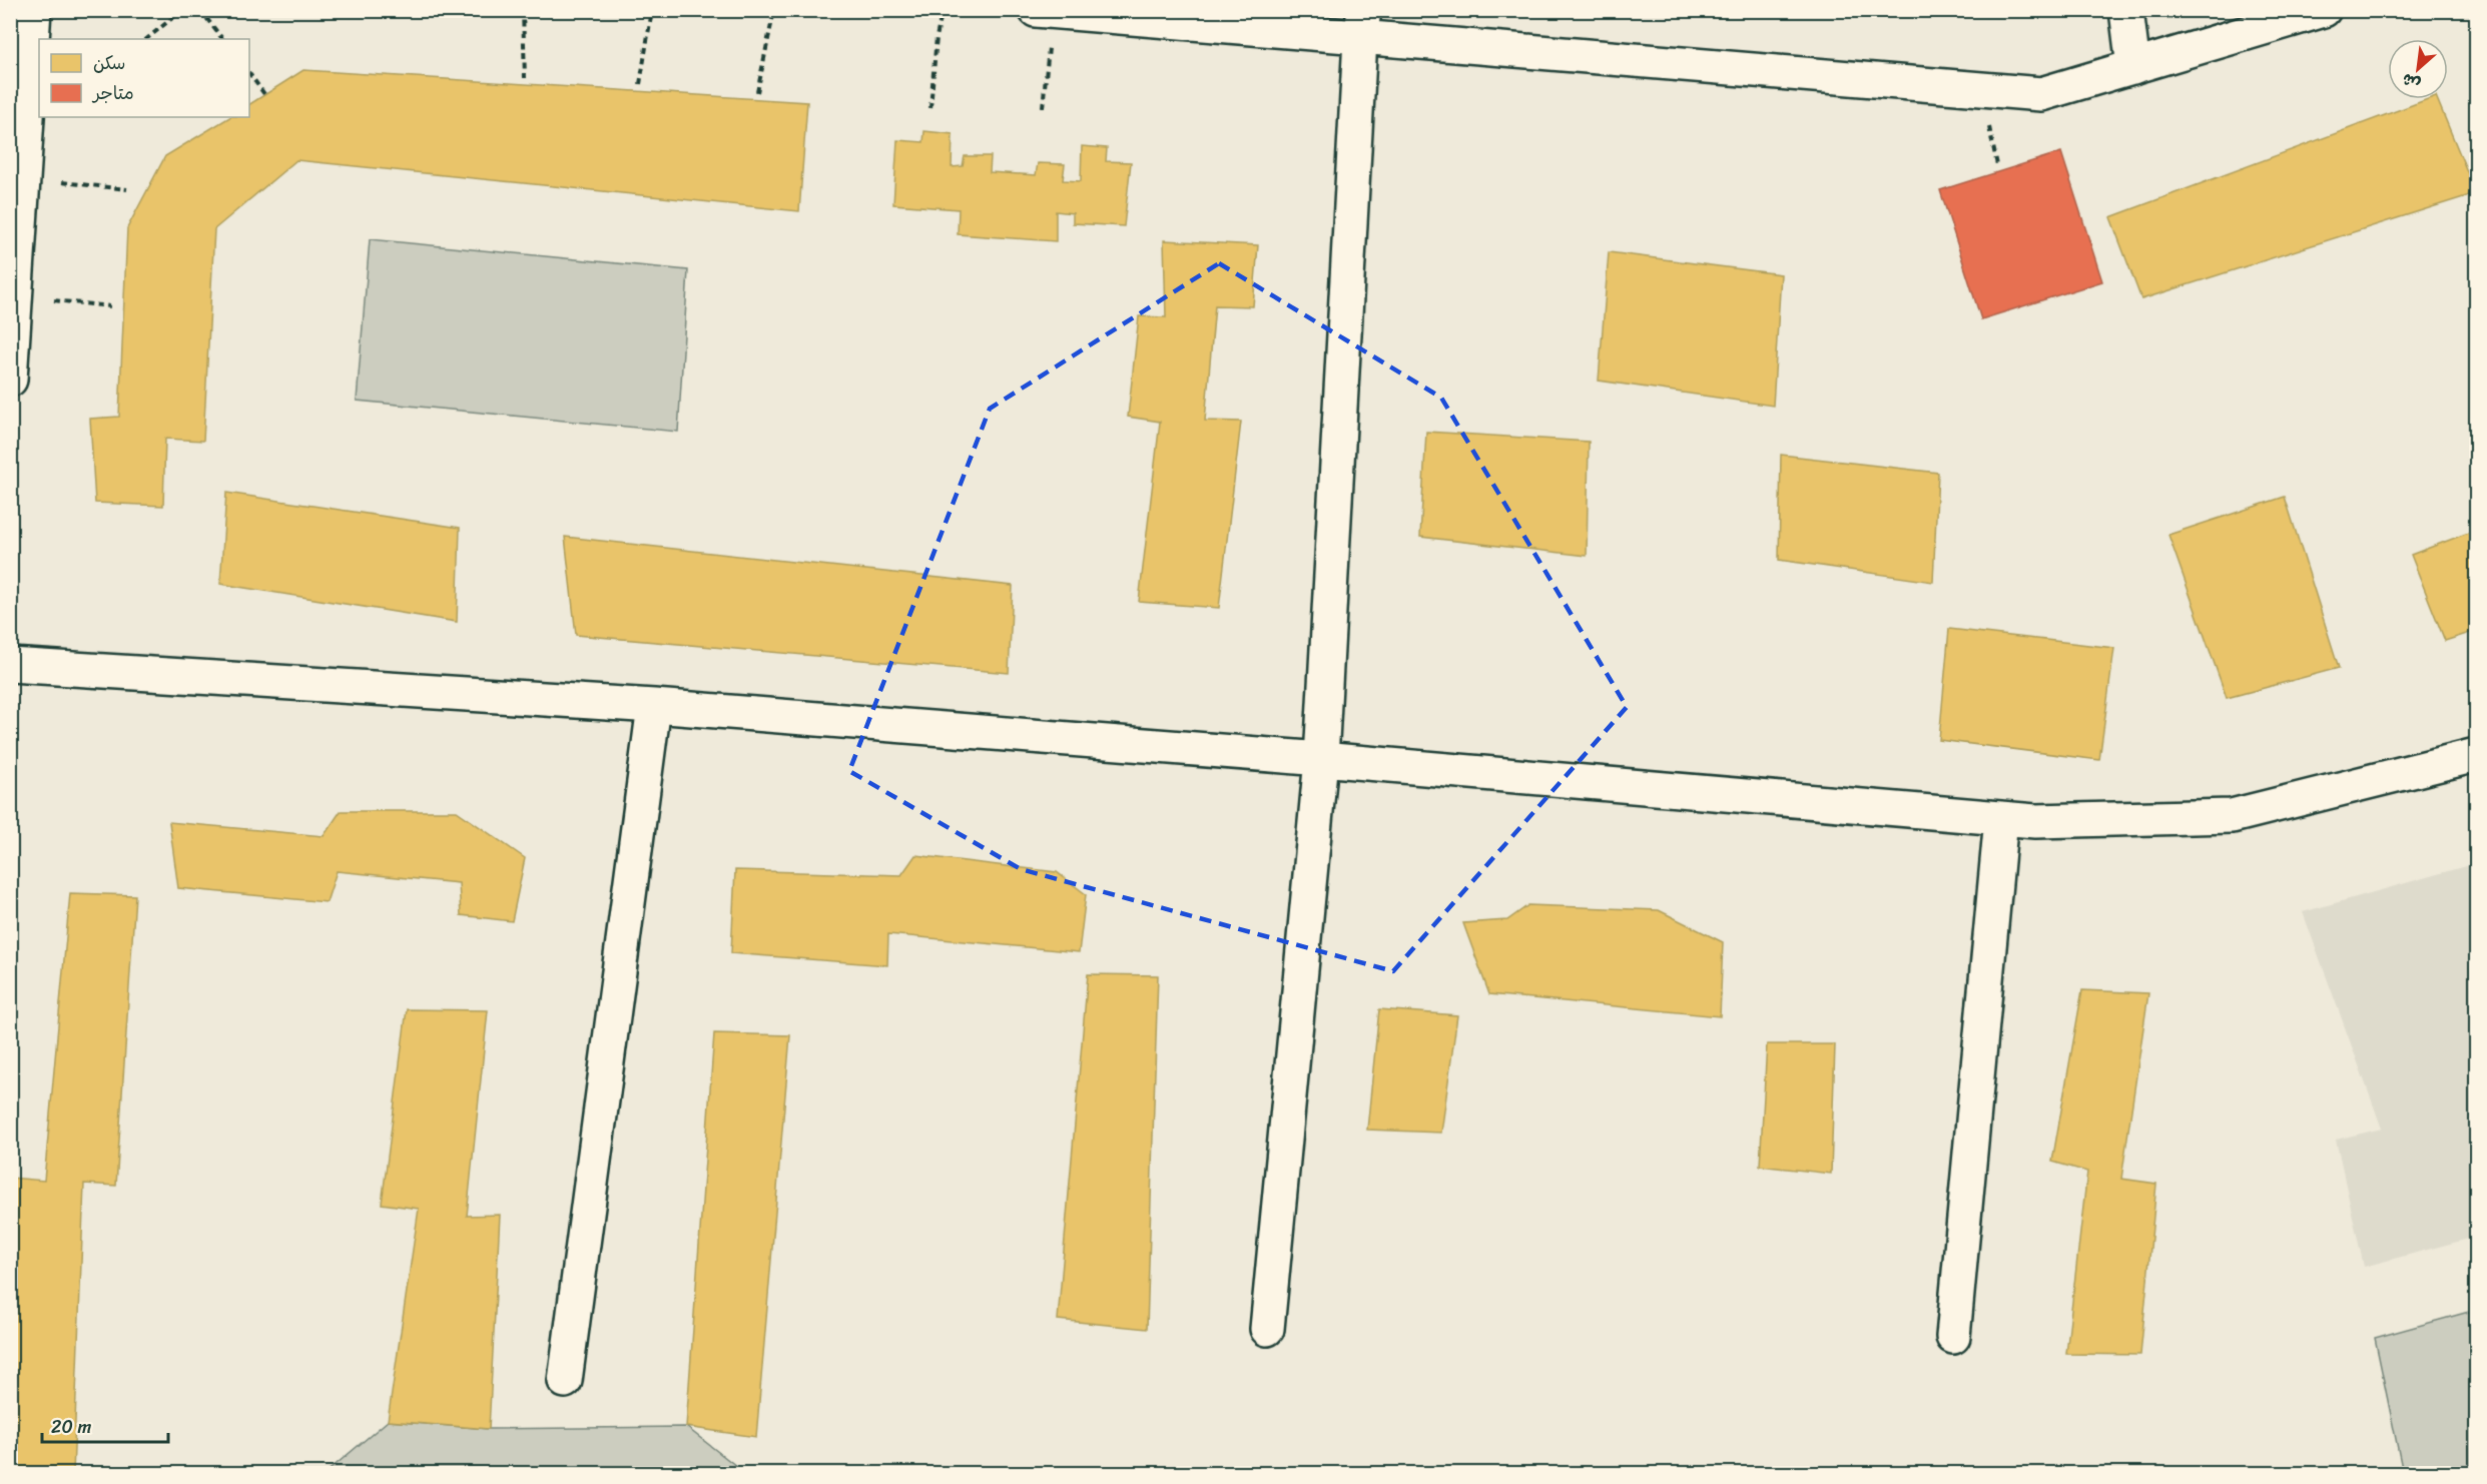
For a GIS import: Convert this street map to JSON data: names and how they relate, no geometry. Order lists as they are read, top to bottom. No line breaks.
{"legend":["سكن","متاجر"],"scale_bar":"20 m","north":"bottom left"}
